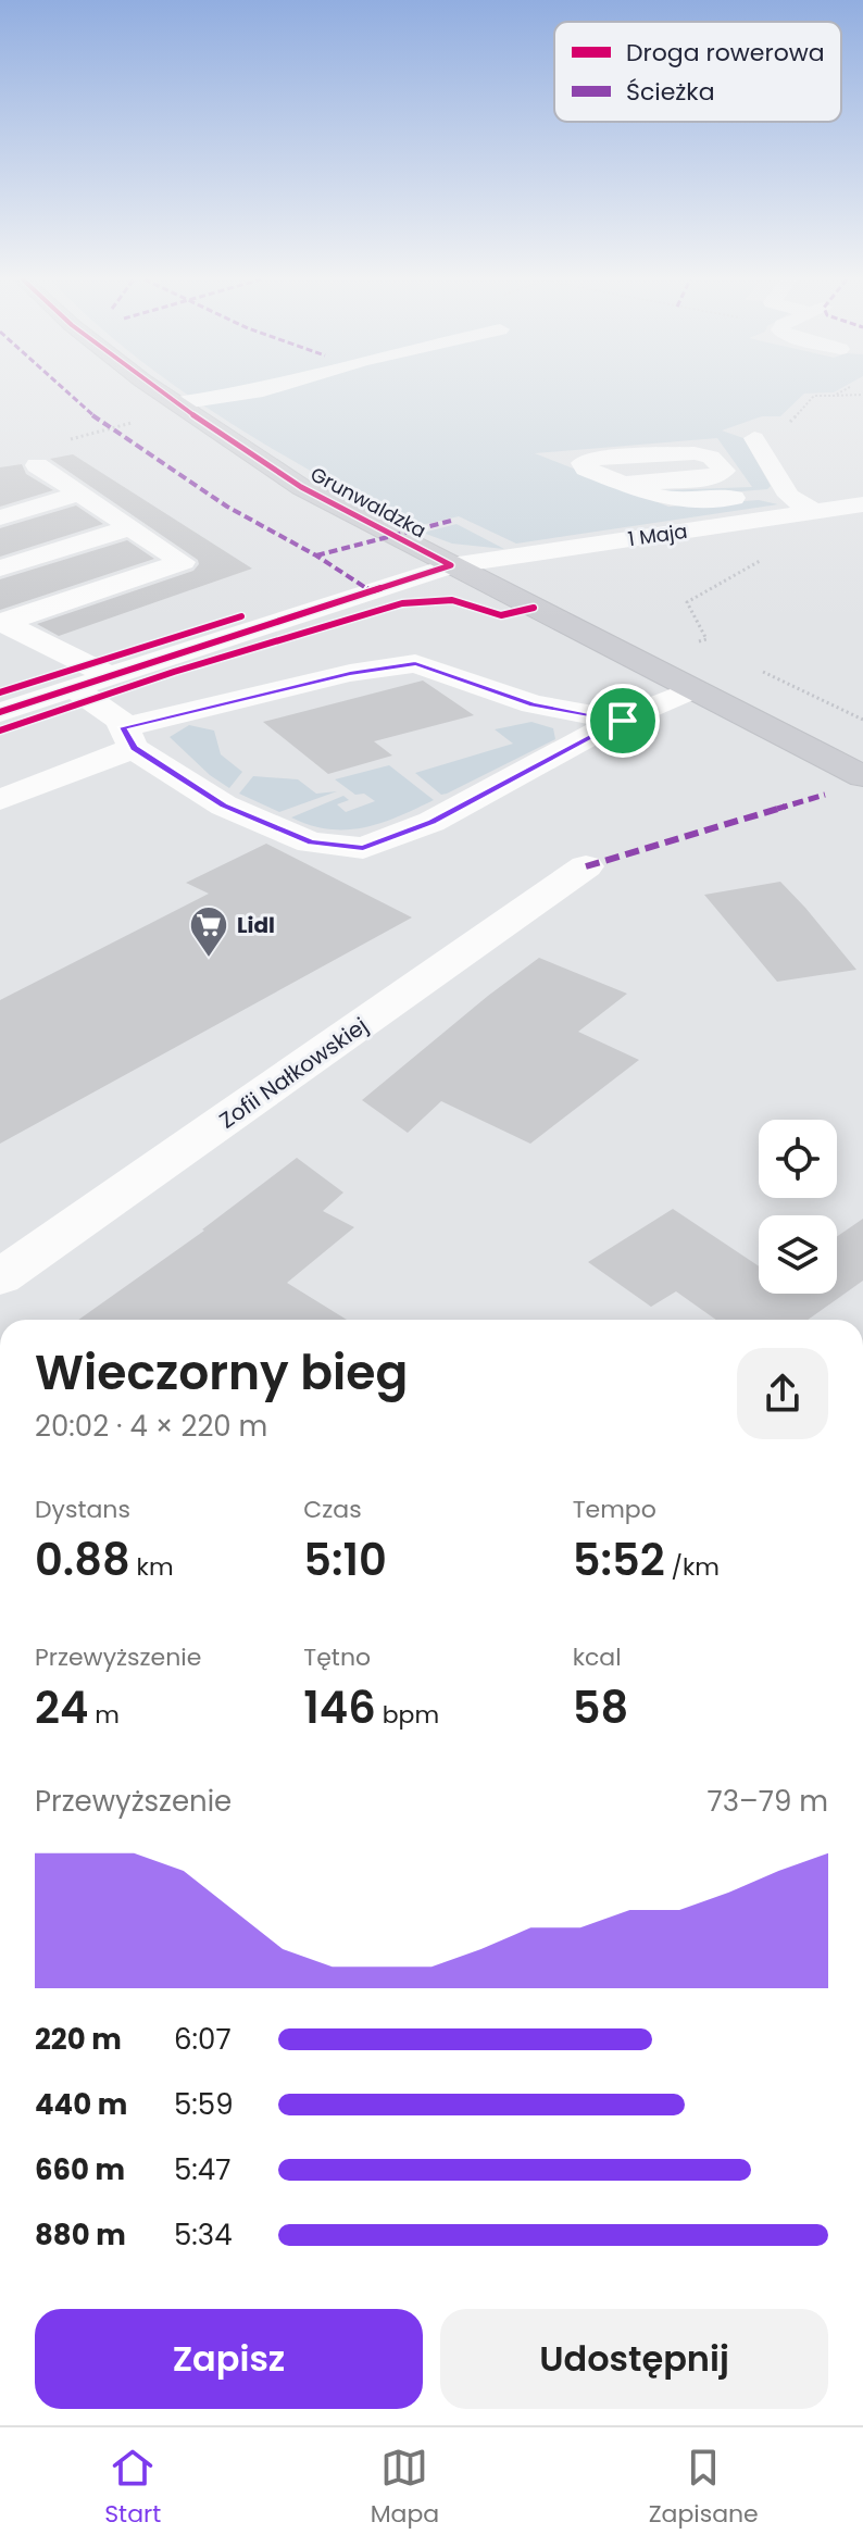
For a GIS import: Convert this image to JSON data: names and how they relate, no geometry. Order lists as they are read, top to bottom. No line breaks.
{"streets":{"main road":["Grunwaldzka"],"street":["1 Maja","Zofii Nałkowskiej"]},"crossings":[["Grunwaldzka","1 Maja"]],"places":{"supermarket":["Lidl"]},"legend":["Droga rowerowa","Ścieżka"],"page":{"heading":["Wieczorny bieg","20:02 · 4 × 220 m"],"stats":[["Dystans","0.88 km"],["Czas","5:10"],["Tempo","5:52 /km"],["Przewyższenie","24 m"],["Tętno","146 bpm"],["kcal","58"]],"chart":["Przewyższenie","73–79 m"],"list":[{"name":"220 m","note":"6:07"},{"name":"440 m","note":"5:59"},{"name":"660 m","note":"5:47"},{"name":"880 m","note":"5:34"}],"buttons":["Zapisz","Udostępnij"],"tabs":["Start","Mapa","Zapisane"]}}
